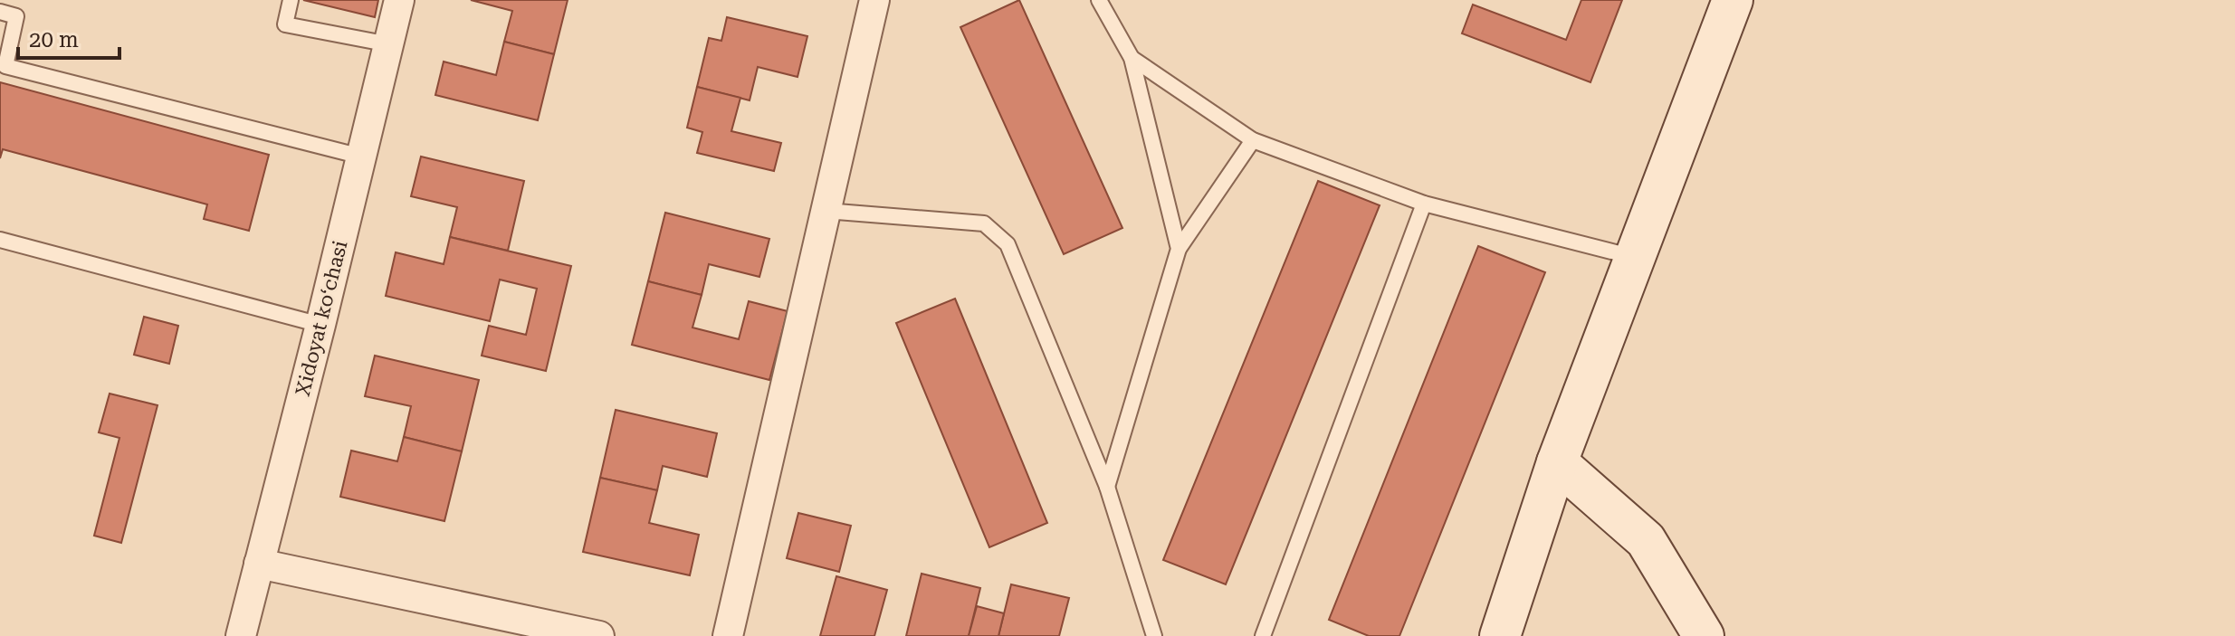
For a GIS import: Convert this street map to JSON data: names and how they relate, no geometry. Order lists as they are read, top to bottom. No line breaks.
{"streets":{"street":["Xidoyat koʻchasi"]},"scale_bar":"20 m"}
